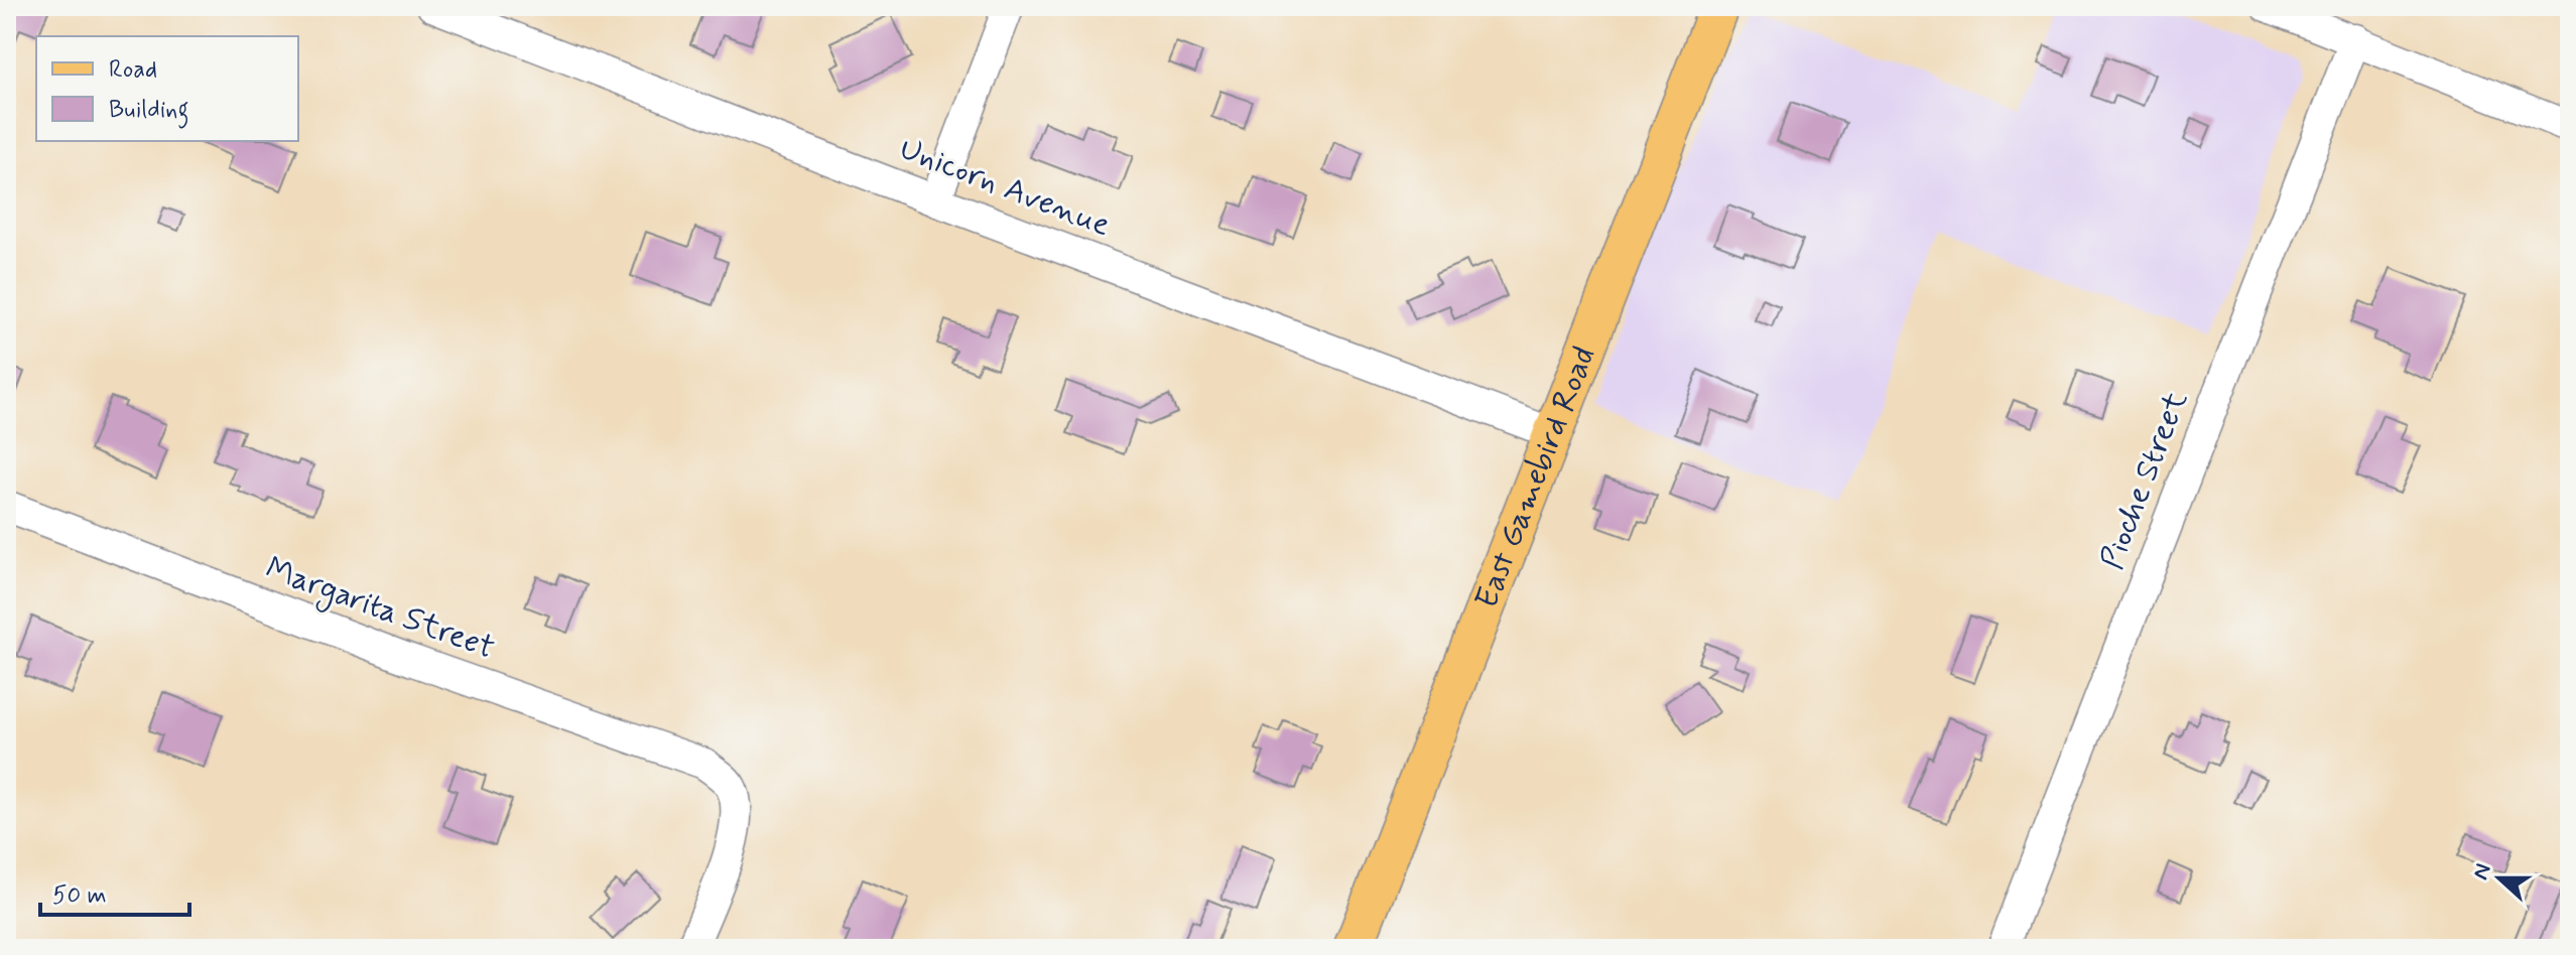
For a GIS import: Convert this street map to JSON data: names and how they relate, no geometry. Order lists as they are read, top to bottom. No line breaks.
{"streets":{"main road":["East Gamebird Road"],"street":["Unicorn Avenue","Pioche Street","Margarita Street"]},"crossings":[["Unicorn Avenue","East Gamebird Road"]],"legend":["Road","Building"],"scale_bar":"50 m","north":"left"}
